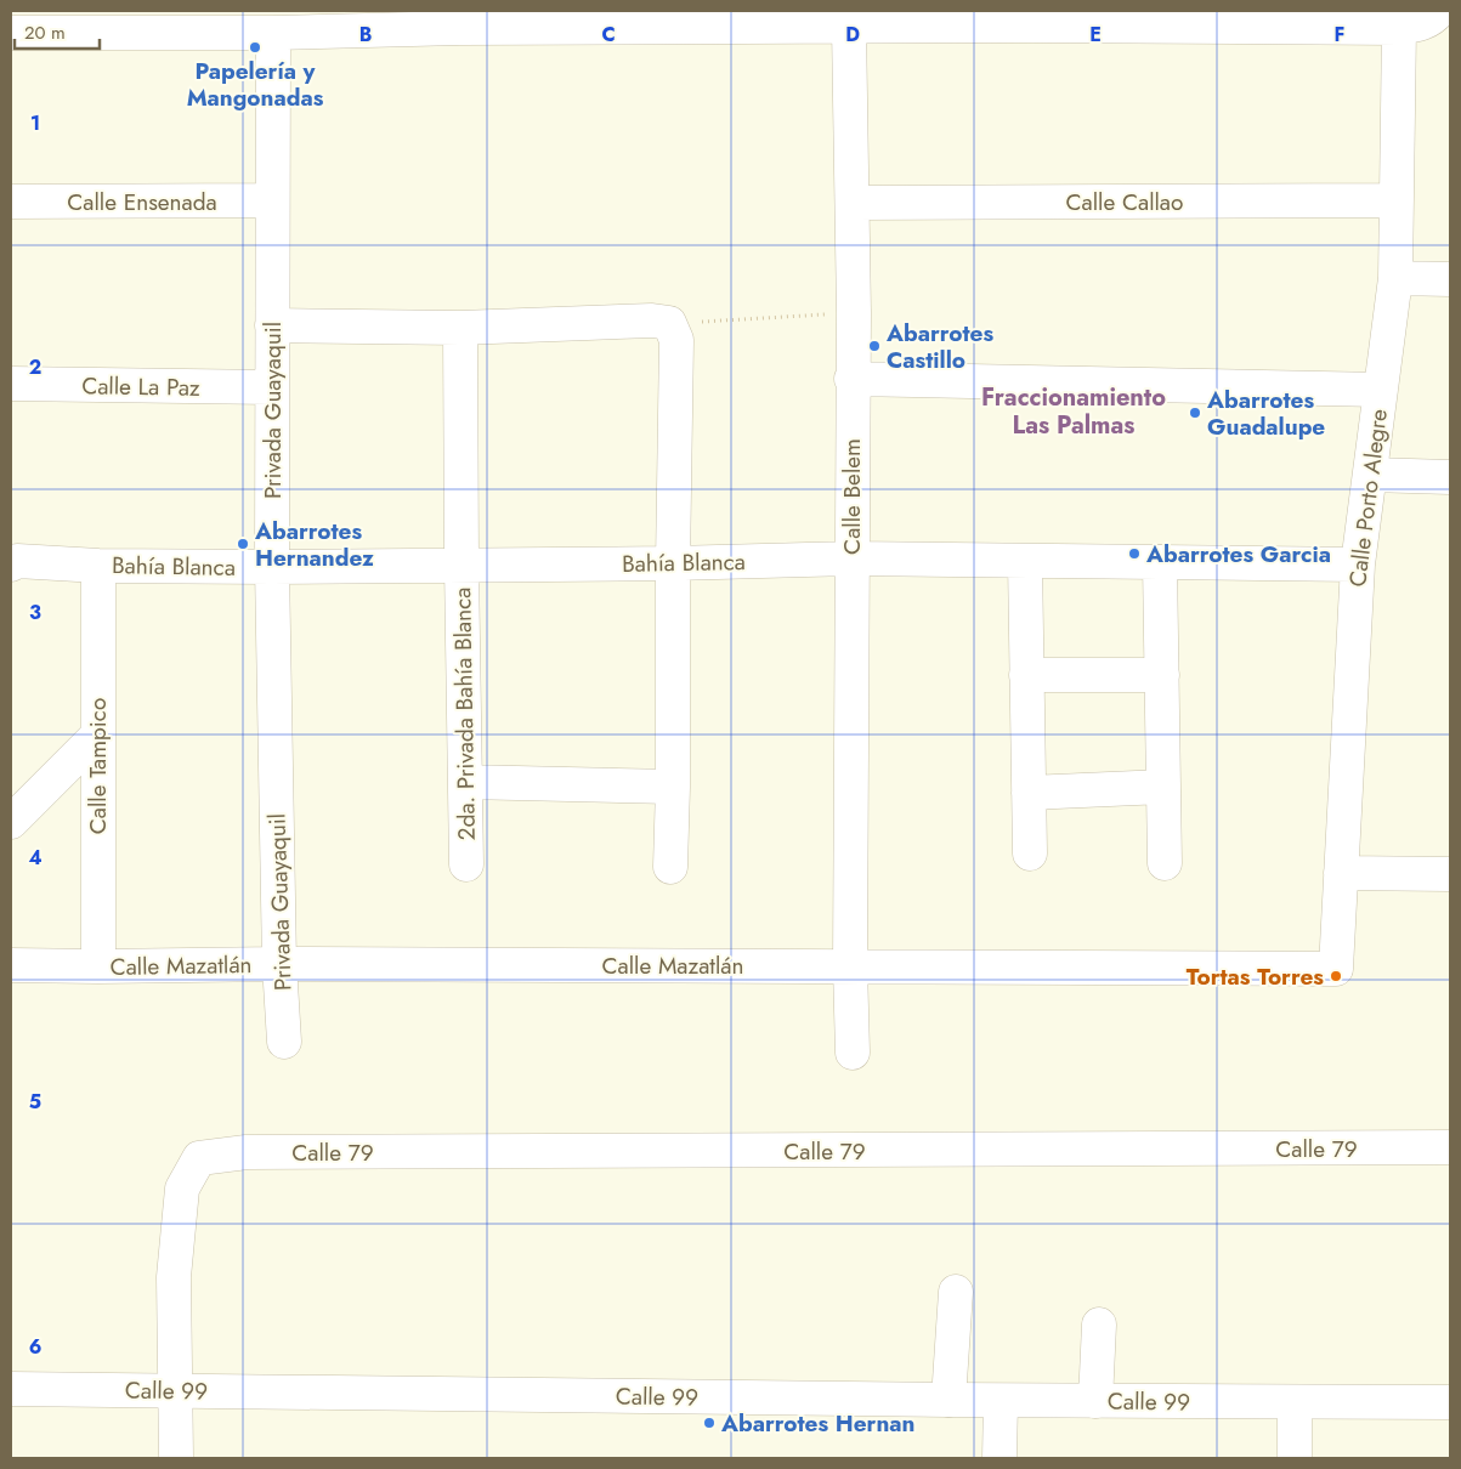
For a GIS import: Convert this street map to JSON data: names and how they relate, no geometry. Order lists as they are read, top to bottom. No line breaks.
{"streets":{"street":["Calle Ensenada","Calle Callao","Calle La Paz","Privada Guayaquil","Calle Belem","Calle Porto Alegre","Bahía Blanca","2da. Privada Bahía Blanca","Calle Tampico","Calle Mazatlán","Calle 79","Calle 99"]},"crossings":[["Calle Ensenada","Privada Guayaquil"],["Calle Callao","Calle Belem"],["Calle Callao","Calle Porto Alegre"],["Calle La Paz","Privada Guayaquil"],["Privada Guayaquil","Bahía Blanca"],["Privada Guayaquil","Calle Mazatlán"],["Calle Belem","Bahía Blanca"],["Calle Belem","Calle Mazatlán"],["Calle Porto Alegre","Bahía Blanca"],["Calle Porto Alegre","Calle Mazatlán"],["Bahía Blanca","2da. Privada Bahía Blanca"],["Bahía Blanca","Calle Tampico"],["Calle Tampico","Calle Mazatlán"],["Calle 79","Calle 99"]],"districts":["Fraccionamiento Las Palmas"],"places":["Papelería y Mangonadas","Abarrotes Castillo","Abarrotes Guadalupe","Abarrotes Hernandez","Abarrotes Garcia","Tortas Torres","Abarrotes Hernan"],"scale_bar":"20 m","grid":{"columns":["B","C","D","E","F"],"rows":["1","2","3","4","5","6"]}}
